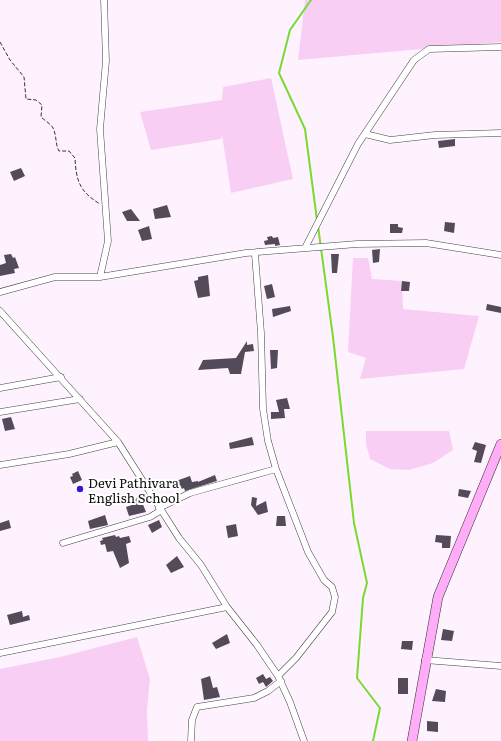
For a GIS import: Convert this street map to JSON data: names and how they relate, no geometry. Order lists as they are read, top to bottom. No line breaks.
{"places":["Devi Pathivara English School"]}
